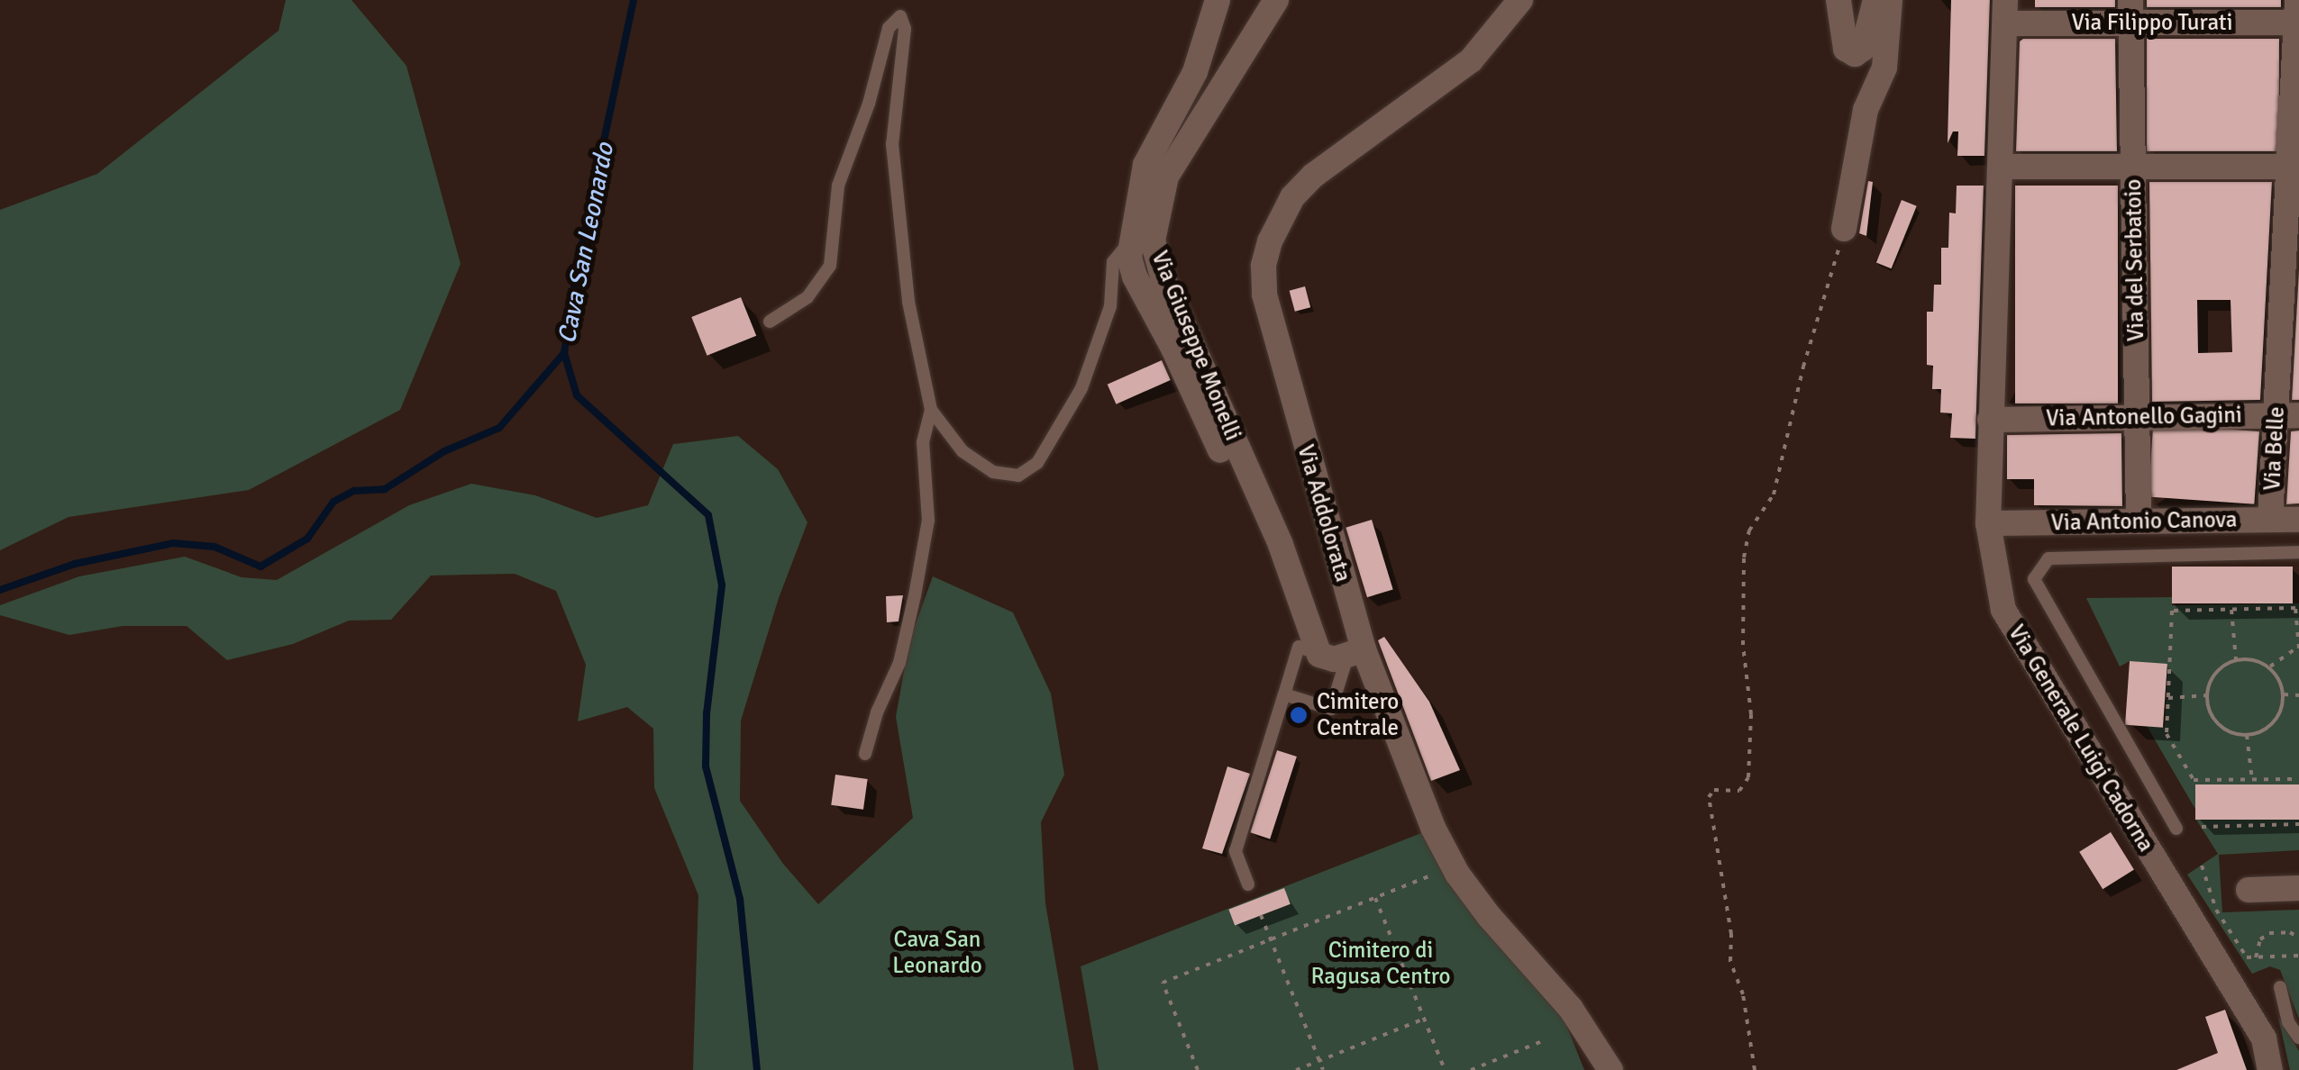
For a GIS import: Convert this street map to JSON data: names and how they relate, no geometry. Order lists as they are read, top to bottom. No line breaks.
{"streets":{"street":["Via Filippo Turati","Via del Serbatoio","Via Giuseppe Monelli","Via Antonello Gagini","Via Belle","Via Addolorata","Via Antonio Canova","Via Generale Luigi Cadorna"]},"crossings":[["Via Filippo Turati","Via del Serbatoio"],["Via Filippo Turati","Via Belle"],["Via Filippo Turati","Via Generale Luigi Cadorna"],["Via del Serbatoio","Via Antonello Gagini"],["Via del Serbatoio","Via Antonio Canova"],["Via Antonello Gagini","Via Belle"],["Via Antonello Gagini","Via Generale Luigi Cadorna"],["Via Belle","Via Antonio Canova"],["Via Antonio Canova","Via Generale Luigi Cadorna"]],"water":["Cava San Leonardo"],"parks":["Cava San Leonardo","Cimitero di Ragusa Centro"],"places":["Cimitero Centrale"]}
